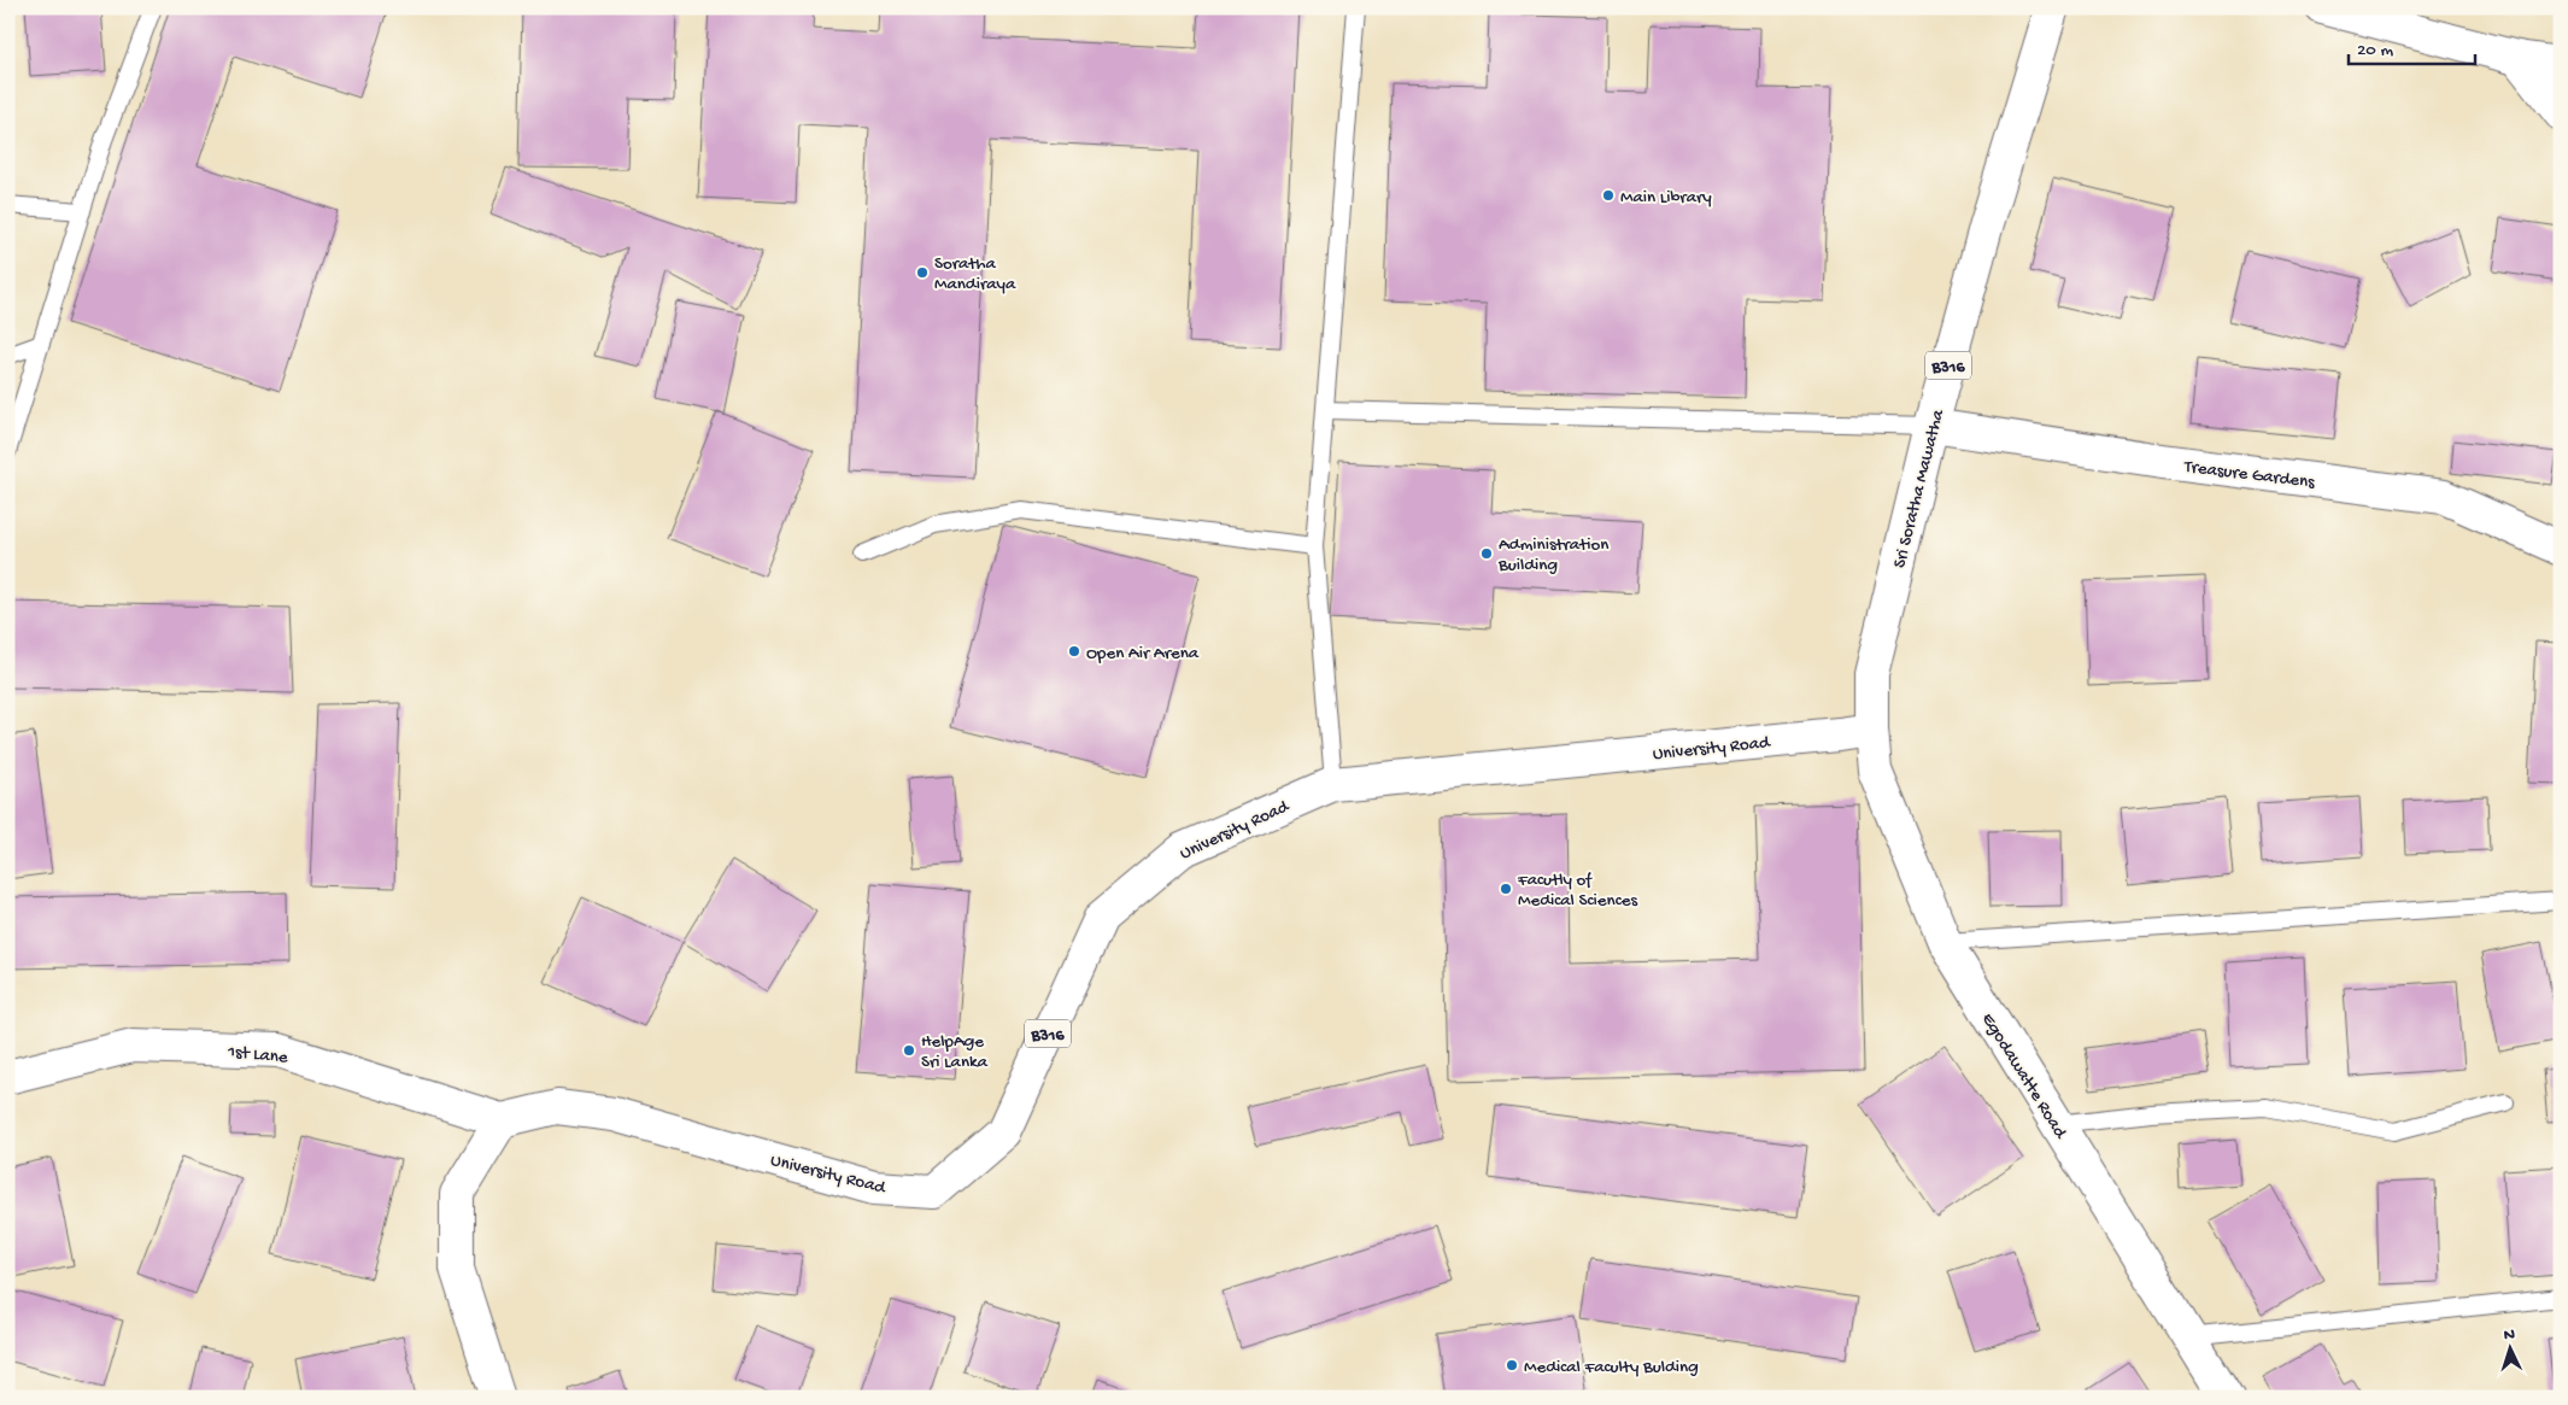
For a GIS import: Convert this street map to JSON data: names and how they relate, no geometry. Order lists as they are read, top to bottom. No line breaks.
{"streets":{"main road":["B316","Treasure Gardens","Sri Soratha Mawatha","University Road","1st Lane","Egodawatte Road"]},"crossings":[["Treasure Gardens","Sri Soratha Mawatha"],["Sri Soratha Mawatha","University Road"],["Sri Soratha Mawatha","Egodawatte Road"],["University Road","1st Lane"],["University Road","Egodawatte Road"]],"places":["Main Library","Soratha Mandiraya","Administration Building","Open Air Arena","Facutly of Medical Sciences","HelpAge Sri Lanka","Medical Faculty Bulding"],"scale_bar":"20 m","north":"top"}
